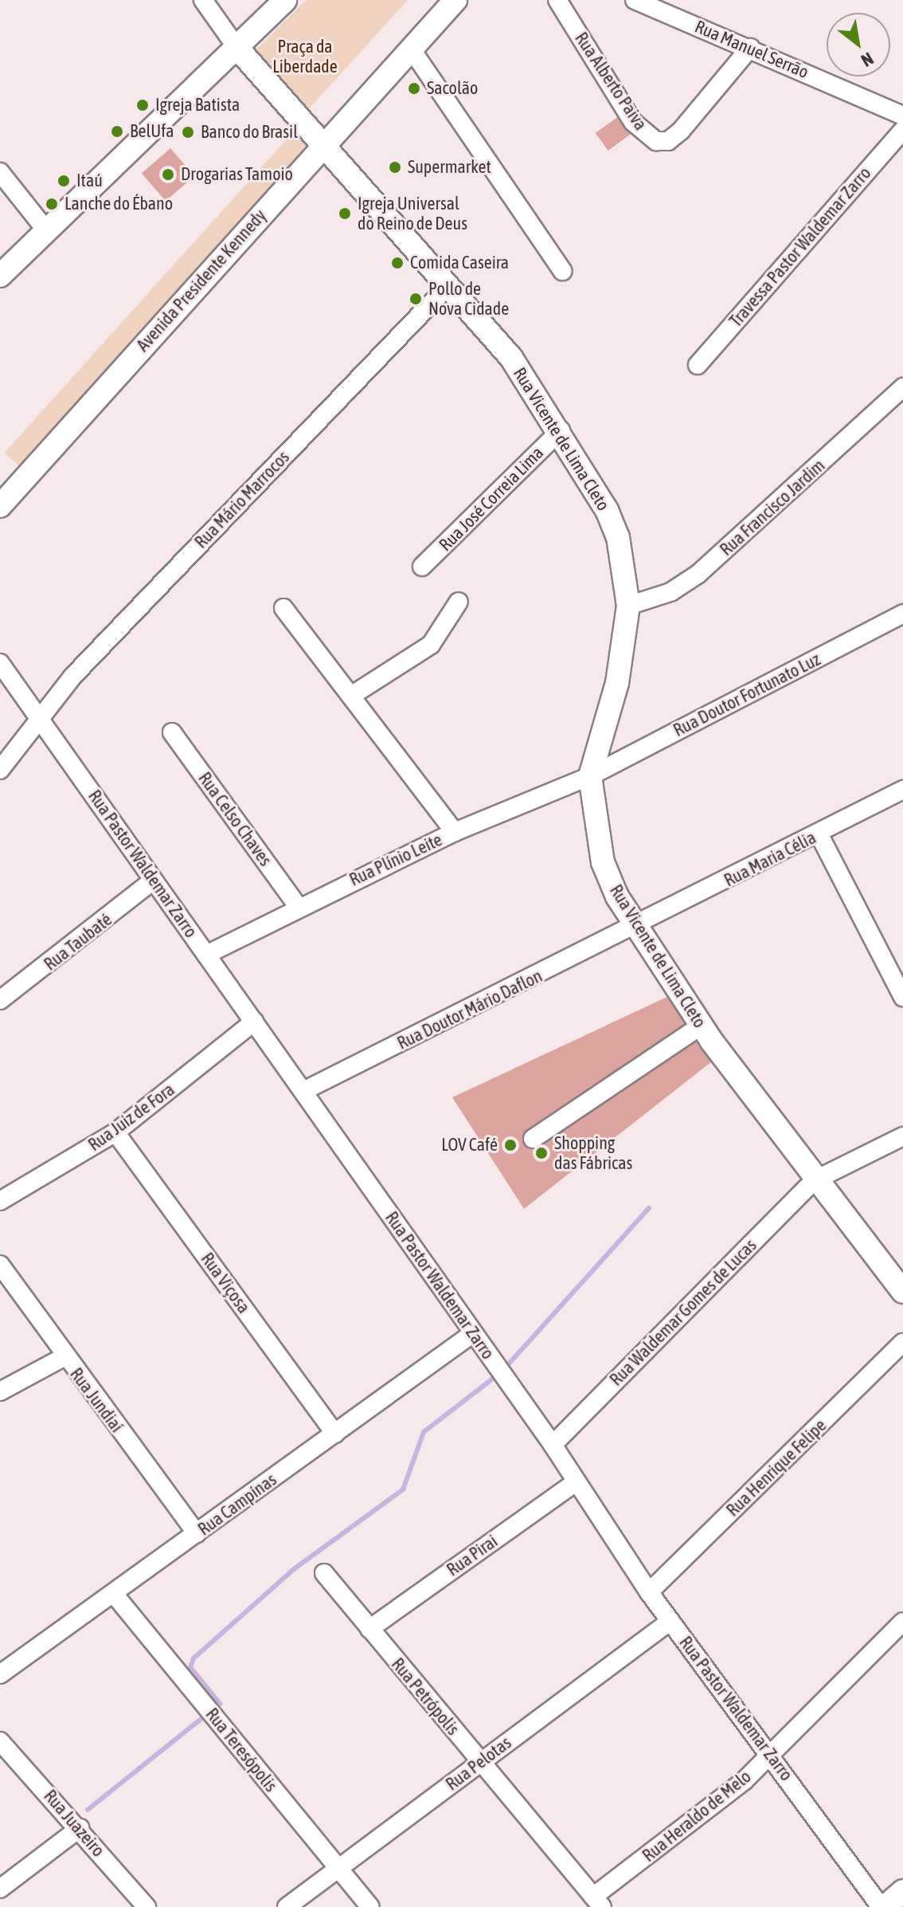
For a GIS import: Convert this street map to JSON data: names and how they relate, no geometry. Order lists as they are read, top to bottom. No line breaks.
{"streets":{"main road":["Avenida Presidente Kennedy","Rua Vicente de Lima Cleto"],"street":["Rua Manuel Serrão","Rua Alberto Paiva","Travessa Pastor Waldemar Zarro","Rua José Correia Lima","Rua Mário Marrocos","Rua Francisco Jardim","Rua Doutor Fortunato Luz","Rua Celso Chaves","Rua Maria Célia","Rua Plínio Leite","Rua Pastor Waldemar Zarro","Rua Taubaté","Rua Doutor Mário Daflon","Rua Juiz de Fora","Rua Viçosa","Rua Waldemar Gomes de Lucas","Rua Jundiaí","Rua Henrique Felipe","Rua Campínas","Rua Pirai","Rua Petrópolis","Rua Teresópolis","Rua Pelotas","Rua Heraldo de Melo","Rua Juazeiro"]},"crossings":[["Rua Manuel Serrão","Rua Alberto Paiva"],["Avenida Presidente Kennedy","Rua Vicente de Lima Cleto"],["Rua Vicente de Lima Cleto","Rua José Correia Lima"],["Rua Vicente de Lima Cleto","Rua Mário Marrocos"],["Rua Vicente de Lima Cleto","Rua Francisco Jardim"],["Rua Vicente de Lima Cleto","Rua Doutor Fortunato Luz"],["Rua Vicente de Lima Cleto","Rua Maria Célia"],["Rua Vicente de Lima Cleto","Rua Plínio Leite"],["Rua Vicente de Lima Cleto","Rua Doutor Mário Daflon"],["Rua Vicente de Lima Cleto","Rua Waldemar Gomes de Lucas"],["Rua Mário Marrocos","Rua Pastor Waldemar Zarro"],["Rua Doutor Fortunato Luz","Rua Plínio Leite"],["Rua Celso Chaves","Rua Plínio Leite"],["Rua Maria Célia","Rua Doutor Mário Daflon"],["Rua Plínio Leite","Rua Pastor Waldemar Zarro"],["Rua Pastor Waldemar Zarro","Rua Taubaté"],["Rua Pastor Waldemar Zarro","Rua Doutor Mário Daflon"],["Rua Pastor Waldemar Zarro","Rua Juiz de Fora"],["Rua Pastor Waldemar Zarro","Rua Waldemar Gomes de Lucas"],["Rua Pastor Waldemar Zarro","Rua Henrique Felipe"],["Rua Pastor Waldemar Zarro","Rua Campínas"],["Rua Pastor Waldemar Zarro","Rua Pirai"],["Rua Pastor Waldemar Zarro","Rua Pelotas"],["Rua Pastor Waldemar Zarro","Rua Heraldo de Melo"],["Rua Juiz de Fora","Rua Viçosa"],["Rua Viçosa","Rua Campínas"],["Rua Jundiaí","Rua Campínas"],["Rua Campínas","Rua Teresópolis"],["Rua Pirai","Rua Petrópolis"],["Rua Petrópolis","Rua Pelotas"],["Rua Petrópolis","Rua Heraldo de Melo"],["Rua Teresópolis","Rua Pelotas"]],"parks":["Praça da Liberdade"],"places":["Sacolão","Igreja Batista","BelUfa","Banco do Brasil","Supermarket","Drogarias Tamoio","Itaú","Lanche do Ébano","Igreja Universal do Reino de Deus","Comida Caseira","Pollo de Nova Cidade","LOV Café","Shopping das Fábricas"],"north":"bottom right"}
